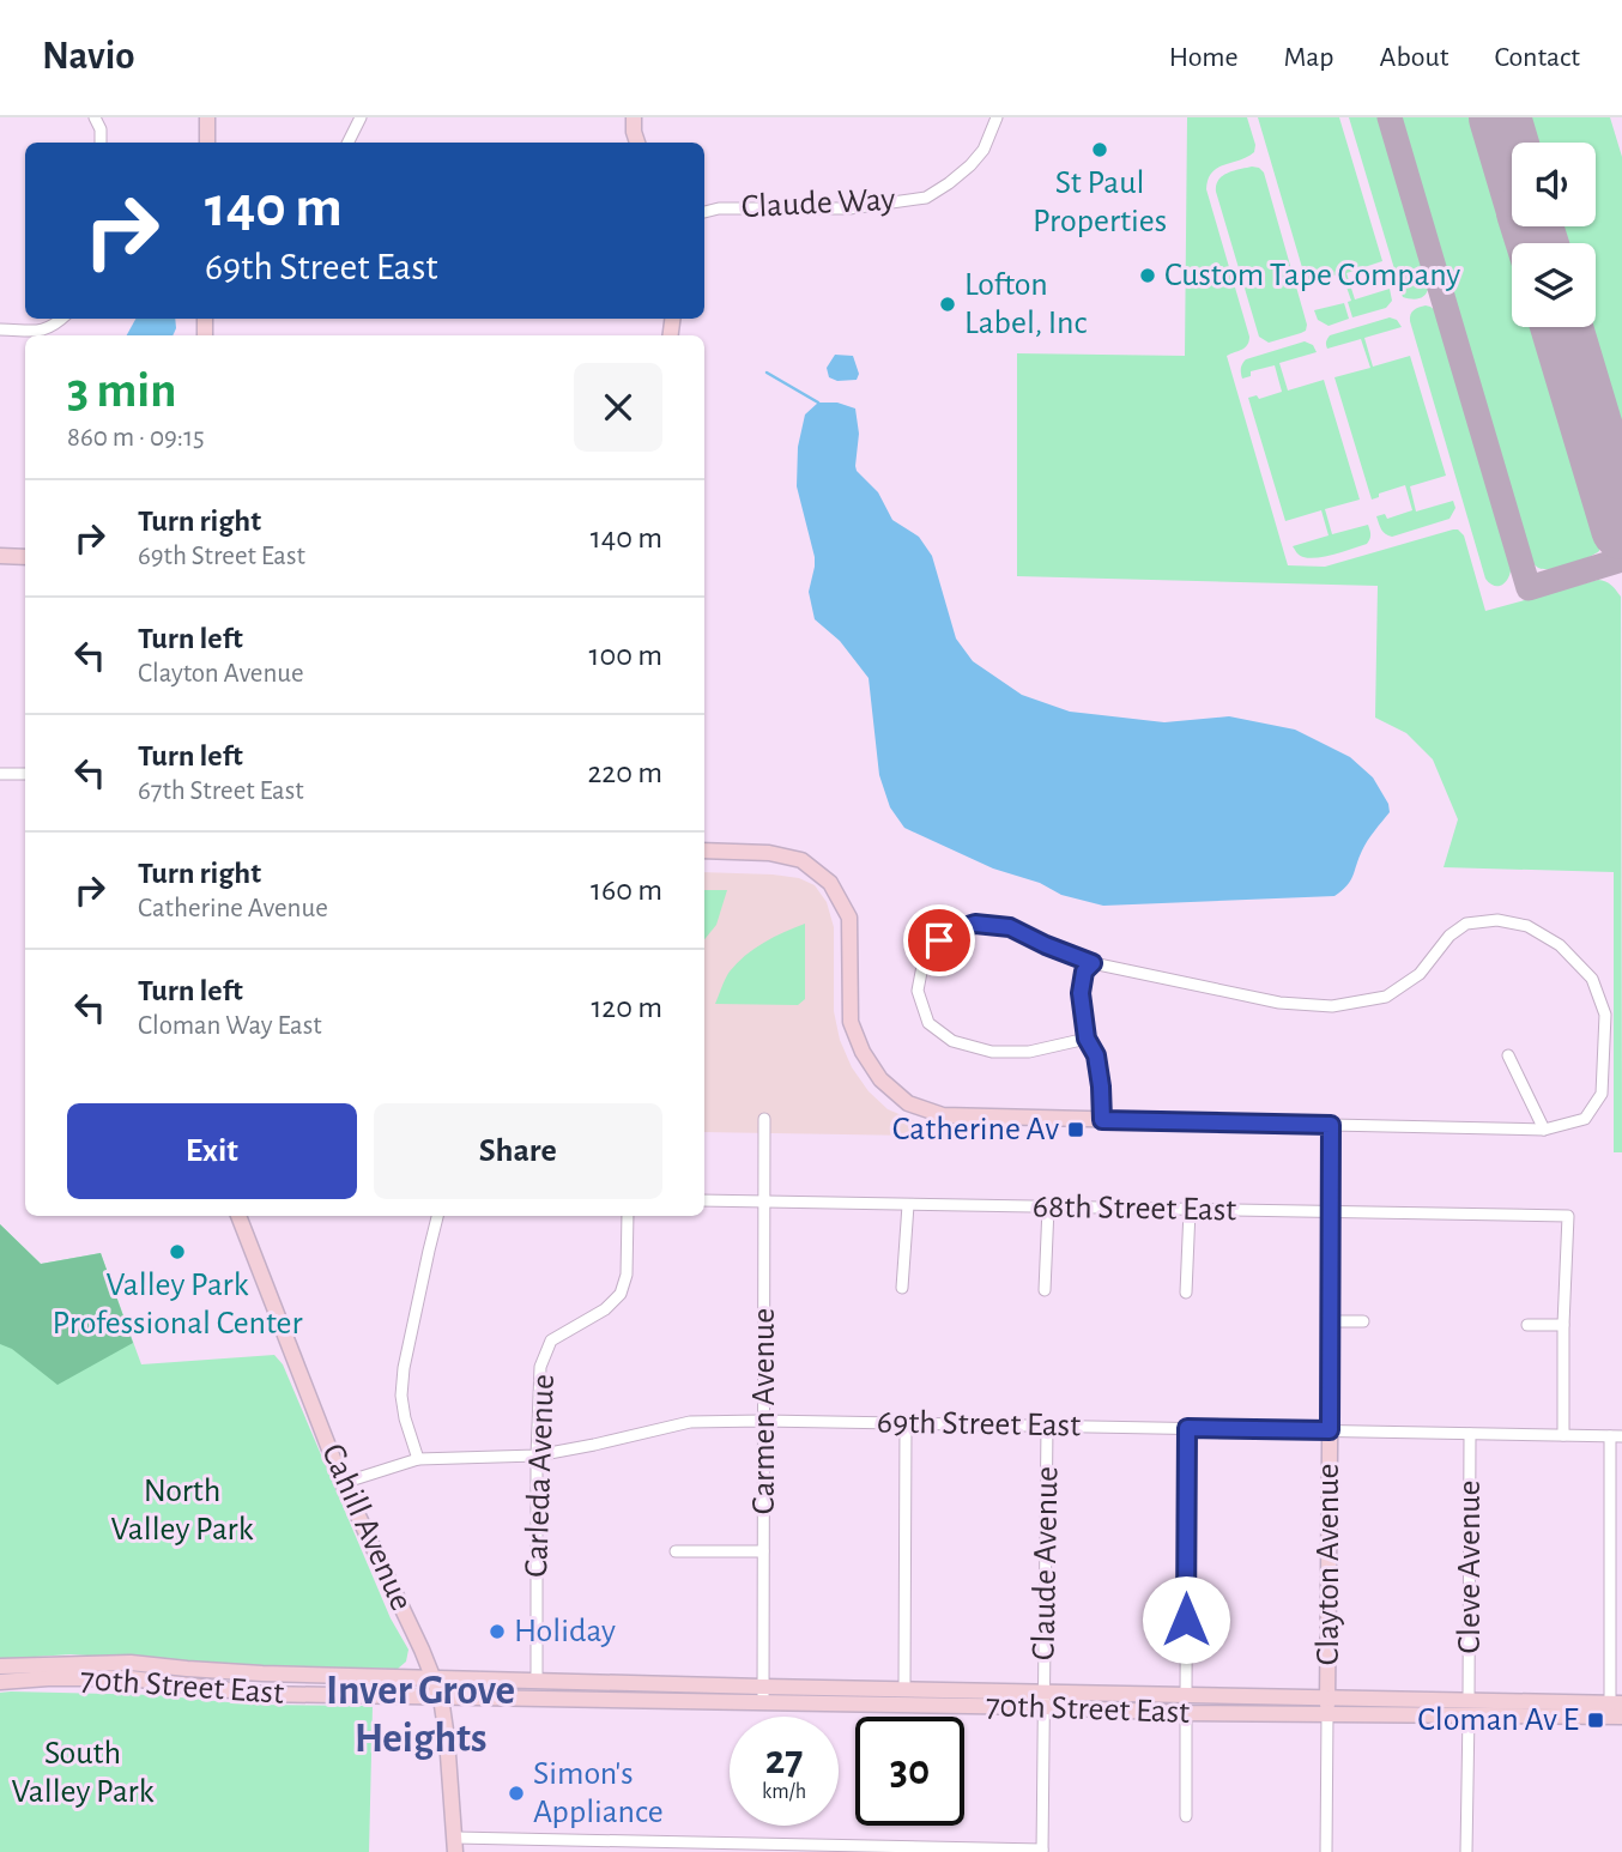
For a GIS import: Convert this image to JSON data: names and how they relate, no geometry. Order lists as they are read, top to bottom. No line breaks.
{"streets":{"main road":["Cahill Avenue","Clayton Avenue","70th Street East"],"street":["Claude Way","68th Street East","Carmen Avenue","69th Street East","Carleda Avenue","Claude Avenue","Cleve Avenue"]},"crossings":[["68th Street East","Carmen Avenue"],["68th Street East","Clayton Avenue"],["Carmen Avenue","69th Street East"],["Carmen Avenue","70th Street East"],["69th Street East","Carleda Avenue"],["69th Street East","Cahill Avenue"],["69th Street East","Claude Avenue"],["69th Street East","Clayton Avenue"],["69th Street East","Cleve Avenue"],["Carleda Avenue","70th Street East"],["Cahill Avenue","70th Street East"],["Claude Avenue","70th Street East"],["Clayton Avenue","70th Street East"],["Cleve Avenue","70th Street East"]],"districts":["Inver Grove Heights"],"parks":["North Valley Park","South Valley Park"],"places":{"other":["St Paul Properties","Custom Tape Company","Lofton Label, Inc","Valley Park Professional Center","Holiday","Simon's Appliance"],"transit":["Catherine Av","Cloman Av E"]},"page":{"header":"Navio","nav":["Home","Map","About","Contact"],"turn":["140 m","69th Street East"],"heading":["3 min","860 m · 09:15"],"list":[{"name":"Turn right","note":"69th Street East","value":"140 m"},{"name":"Turn left","note":"Clayton Avenue","value":"100 m"},{"name":"Turn left","note":"67th Street East","value":"220 m"},{"name":"Turn right","note":"Catherine Avenue","value":"160 m"},{"name":"Turn left","note":"Cloman Way East","value":"120 m"}],"buttons":["Exit","Share"],"speed":"27 km/h","limit":"30"}}
